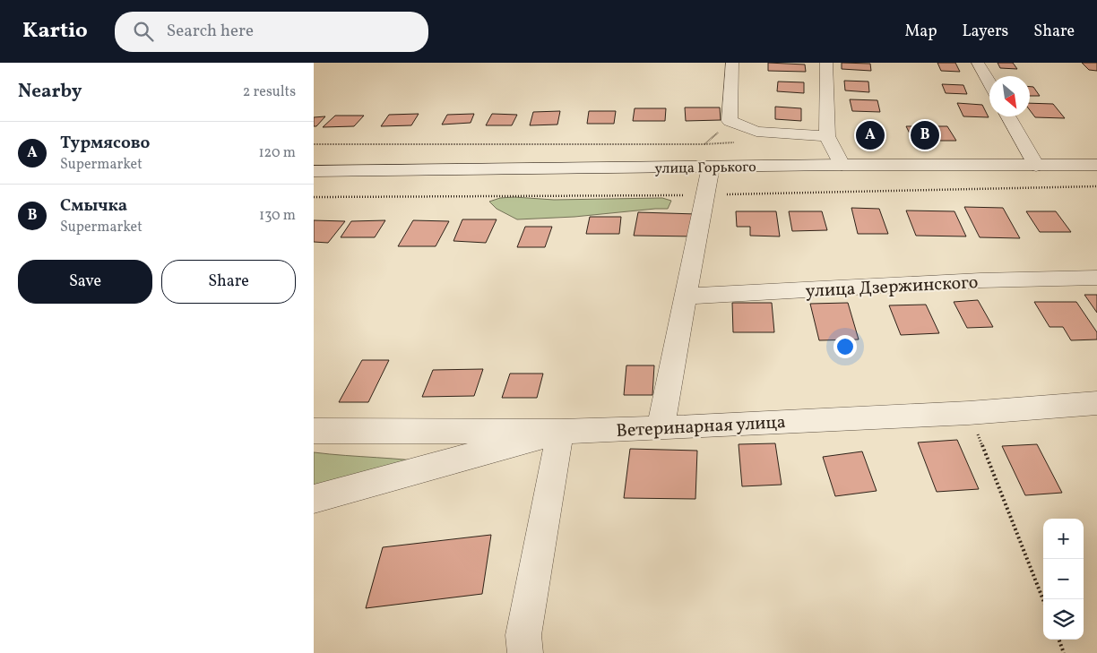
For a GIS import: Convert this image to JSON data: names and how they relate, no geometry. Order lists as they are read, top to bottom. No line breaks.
{"streets":{"street":["улица Горького","улица Дзержинского","Ветеринарная улица"]},"north":"bottom right","page":{"header":"Kartio","search":"Search here","nav":["Map","Layers","Share"],"heading":["Nearby","2 results"],"pins":["A","B"],"list":[{"mark":"A","name":"Турмясово","note":"Supermarket","value":"120 m"},{"mark":"B","name":"Смычка","note":"Supermarket","value":"130 m"}],"buttons":["Save","Share"],"map_buttons":["+","−"]}}
